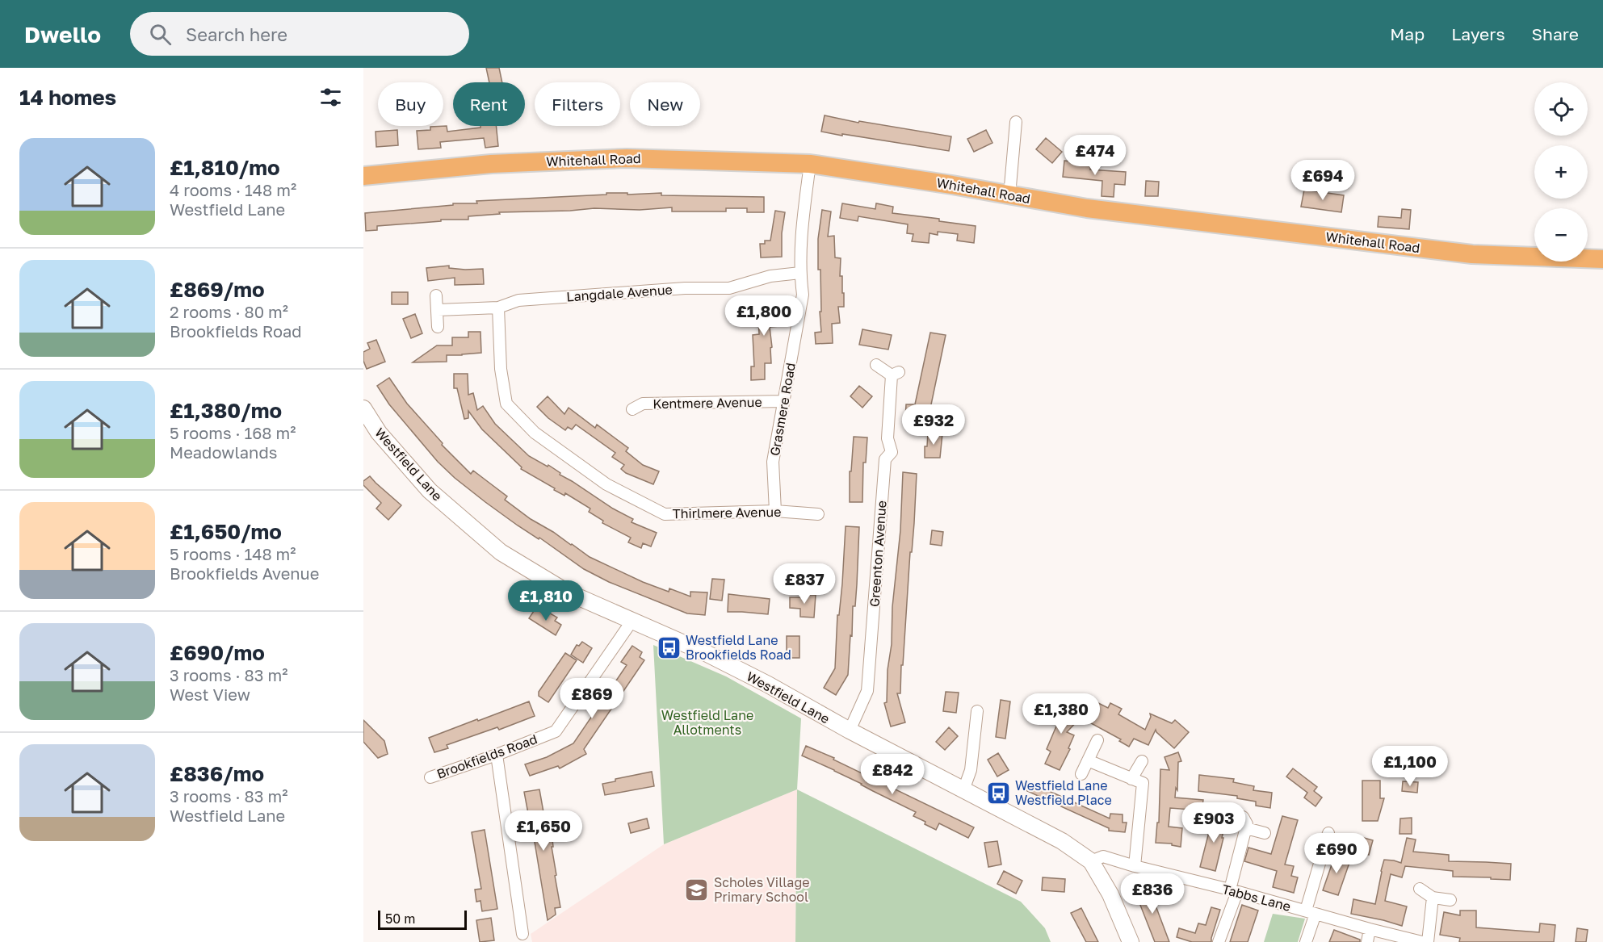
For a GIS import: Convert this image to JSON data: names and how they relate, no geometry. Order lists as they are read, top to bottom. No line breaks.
{"streets":{"highway":["Whitehall Road"],"main road":["Westfield Lane"],"street":["Langdale Avenue","Kentmere Avenue","Grasmere Road","Thirlmere Avenue","Greenton Avenue","Brookfields Road","Tabbs Lane"]},"crossings":[["Whitehall Road","Grasmere Road"],["Langdale Avenue","Grasmere Road"],["Langdale Avenue","Thirlmere Avenue"],["Kentmere Avenue","Grasmere Road"],["Grasmere Road","Thirlmere Avenue"],["Westfield Lane","Greenton Avenue"],["Westfield Lane","Brookfields Road"],["Westfield Lane","Tabbs Lane"]],"parks":["Westfield Lane Allotments"],"places":{"bus stop":["Westfield Lane Brookfields Road","Westfield Lane Westfield Place"],"school or university":["Scholes Village Primary School"]},"scale_bar":"50 m","page":{"header":"Dwello","search":"Search here","nav":["Map","Layers","Share"],"heading":"14 homes","map_buttons":["+","−"],"chip":["Buy","Rent","Filters","New"],"list":[{"name":"£1,810/mo","note":"4 rooms · 148 m² · Westfield Lane"},{"name":"£869/mo","note":"2 rooms · 80 m² · Brookfields Road"},{"name":"£1,380/mo","note":"5 rooms · 168 m² · Meadowlands"},{"name":"£1,650/mo","note":"5 rooms · 148 m² · Brookfields Avenue"},{"name":"£690/mo","note":"3 rooms · 83 m² · West View"},{"name":"£836/mo","note":"3 rooms · 83 m² · Westfield Lane"}],"price":["£474","£694","£1,800","£932","£837","£1,810","£869","£1,380","£1,100","£842","£903","£1,650","£690","£836"],"scale":"50 m"}}
